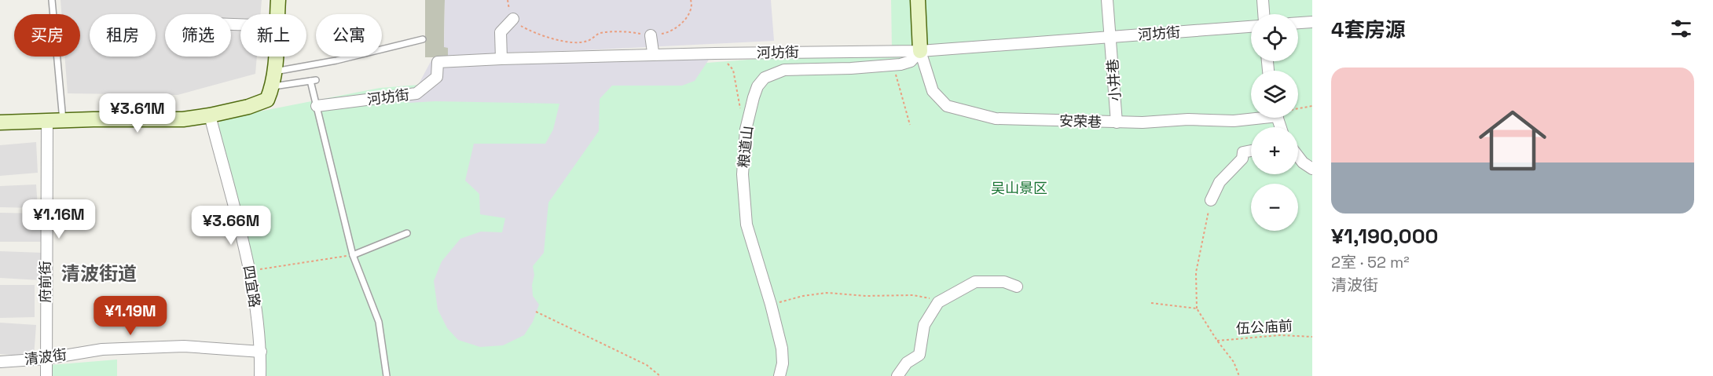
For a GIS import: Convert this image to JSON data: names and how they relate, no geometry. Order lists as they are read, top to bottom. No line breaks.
{"streets":{"street":["河坊街","小井巷","安荣巷","粮道山","府前街","四宜路","清波街"],"path":["伍公庙前"]},"crossings":[["河坊街","小井巷"],["河坊街","安荣巷"],["河坊街","粮道山"],["小井巷","安荣巷"],["安荣巷","粮道山"],["府前街","清波街"],["四宜路","清波街"]],"districts":["清波街道"],"parks":["吴山景区"],"page":{"heading":"4套房源","map_buttons":["+","−"],"chip":["买房","租房","筛选","新上","公寓"],"list":[{"name":"¥1,190,000","note":"2室 · 52 m² · 清波街"}],"price":["¥3.61M","¥1.16M","¥3.66M","¥1.19M"]}}
